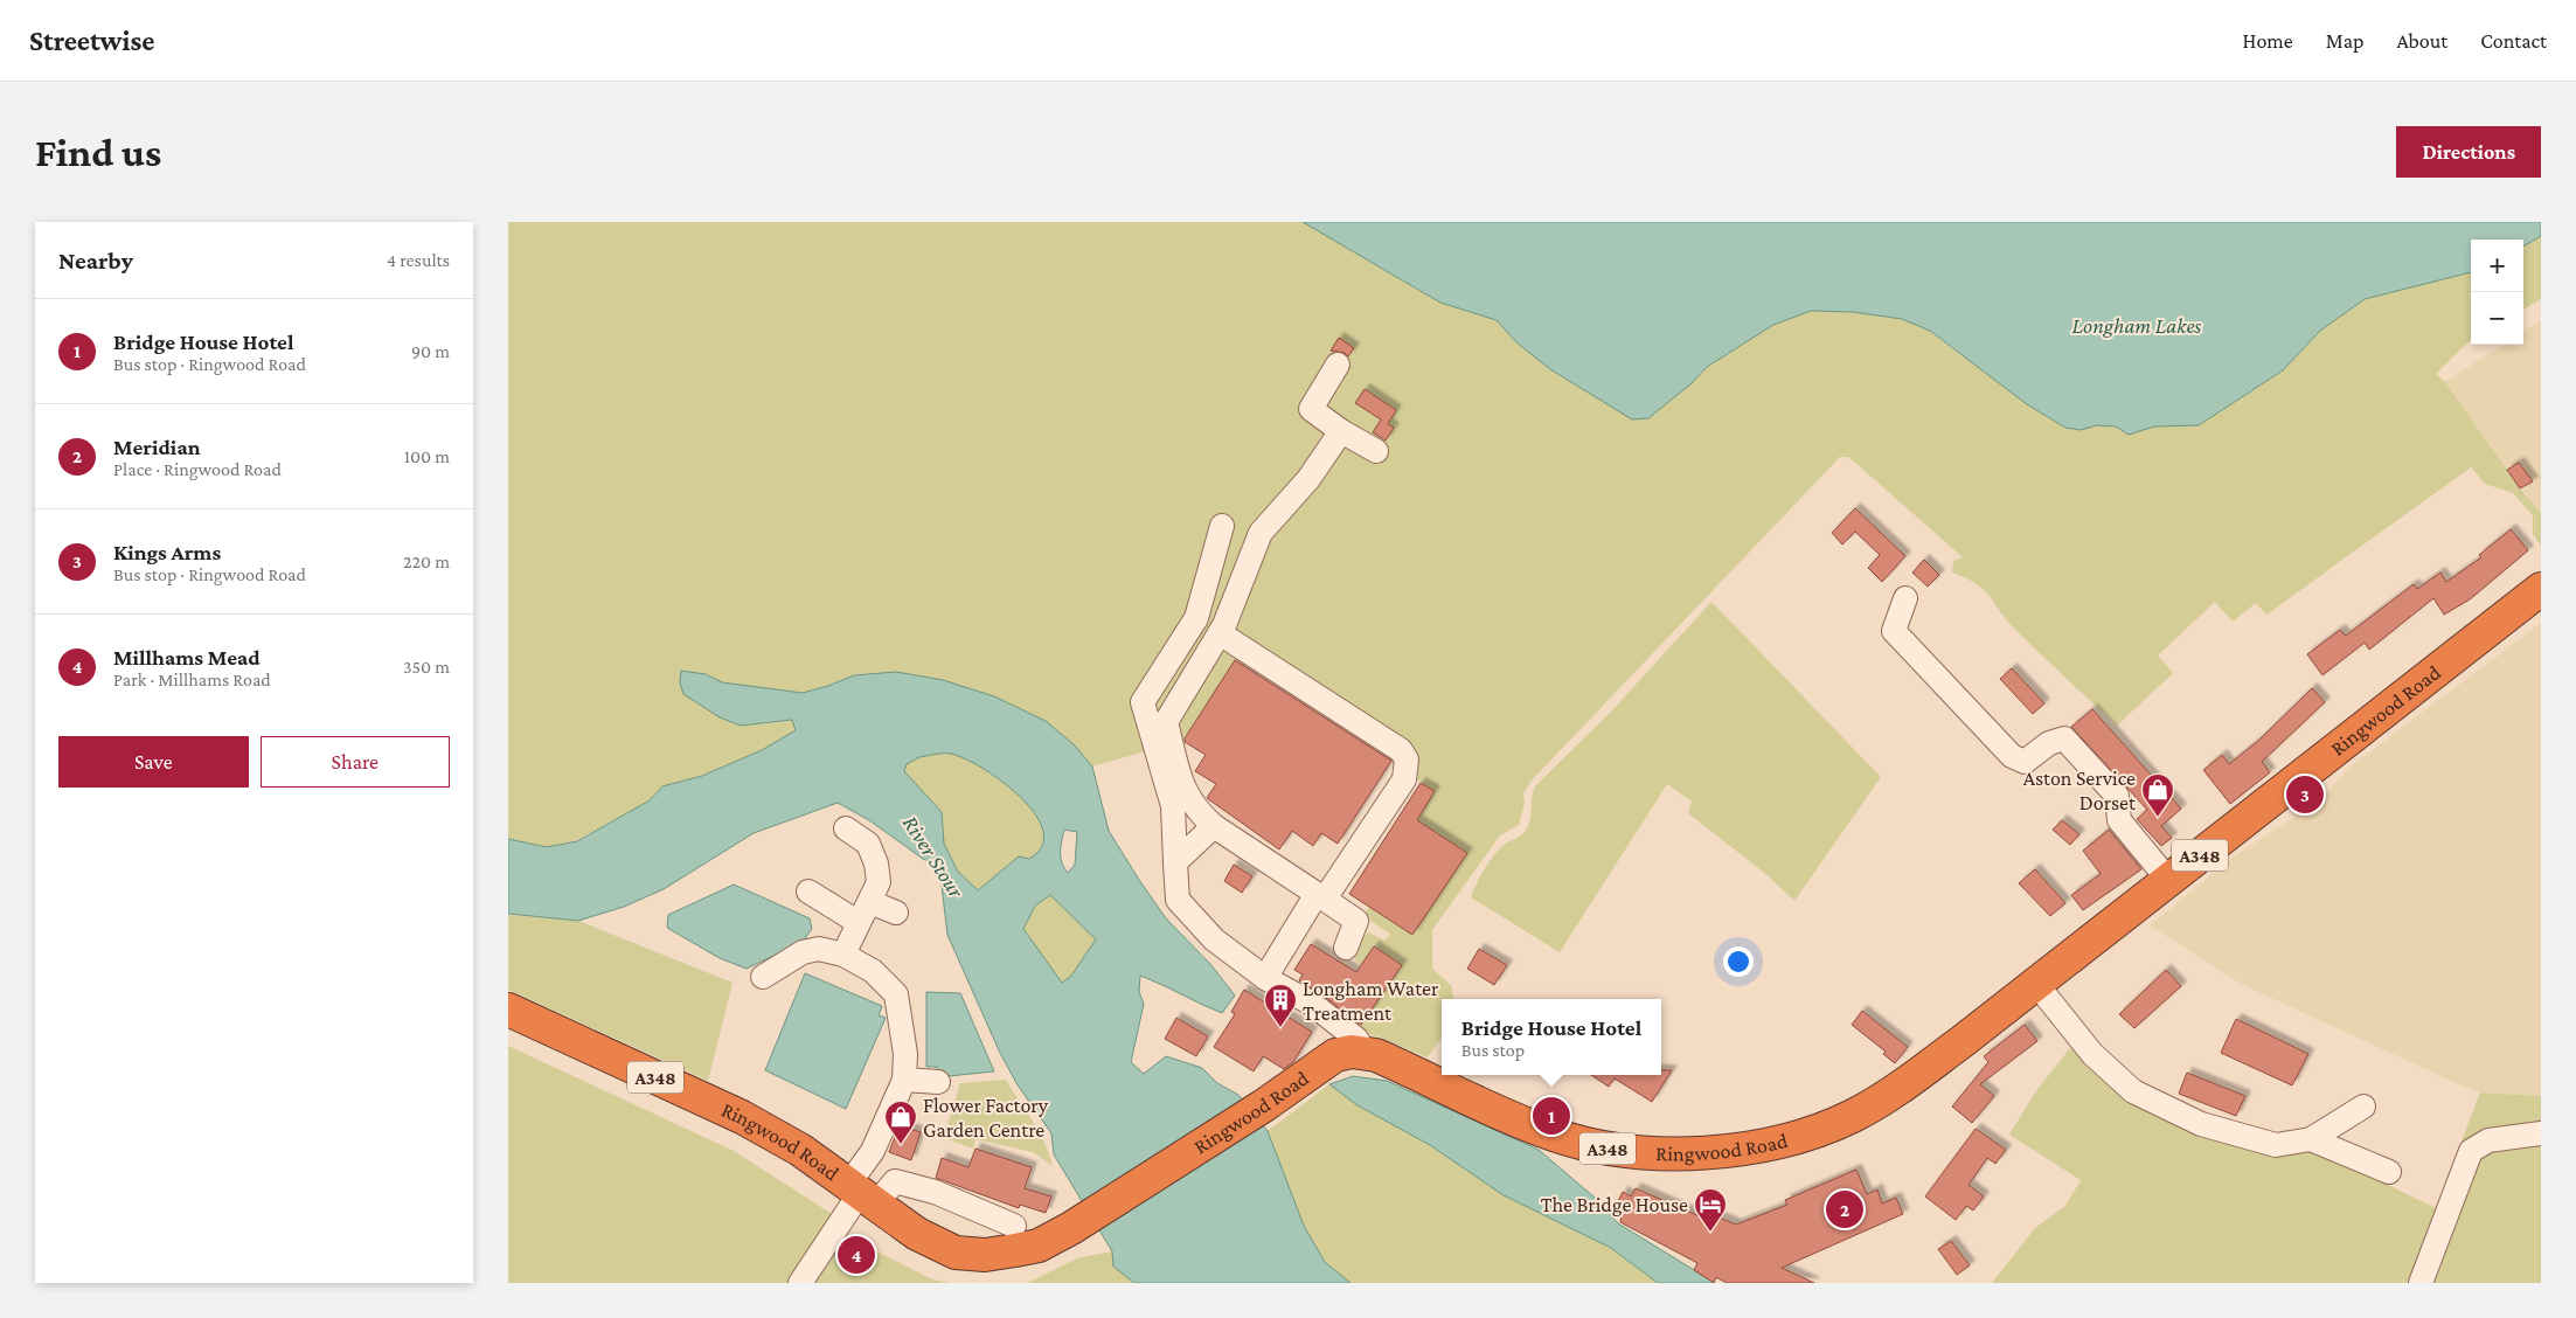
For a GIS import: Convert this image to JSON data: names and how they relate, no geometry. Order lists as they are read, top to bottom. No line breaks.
{"streets":{"highway":["Ringwood Road","A348"]},"water":["Longham Lakes","River Stour"],"places":{"shop":["Aston Service Dorset","Flower Factory Garden Centre"],"building":["Longham Water Treatment"],"hotel":["The Bridge House"]},"page":{"header":"Streetwise","nav":["Home","Map","About","Contact"],"buttons":["Directions",["Save","Share"]],"title":"Find us","heading":["Nearby","4 results"],"map_buttons":["+","−"],"list":[{"mark":"1","name":"Bridge House Hotel","note":"Bus stop · Ringwood Road","value":"90 m"},{"mark":"2","name":"Meridian","note":"Place · Ringwood Road","value":"100 m"},{"mark":"3","name":"Kings Arms","note":"Bus stop · Ringwood Road","value":"220 m"},{"mark":"4","name":"Millhams Mead","note":"Park · Millhams Road","value":"350 m"}],"pins":["3","1","2","4"],"popup":["Bridge House Hotel","Bus stop"]}}
